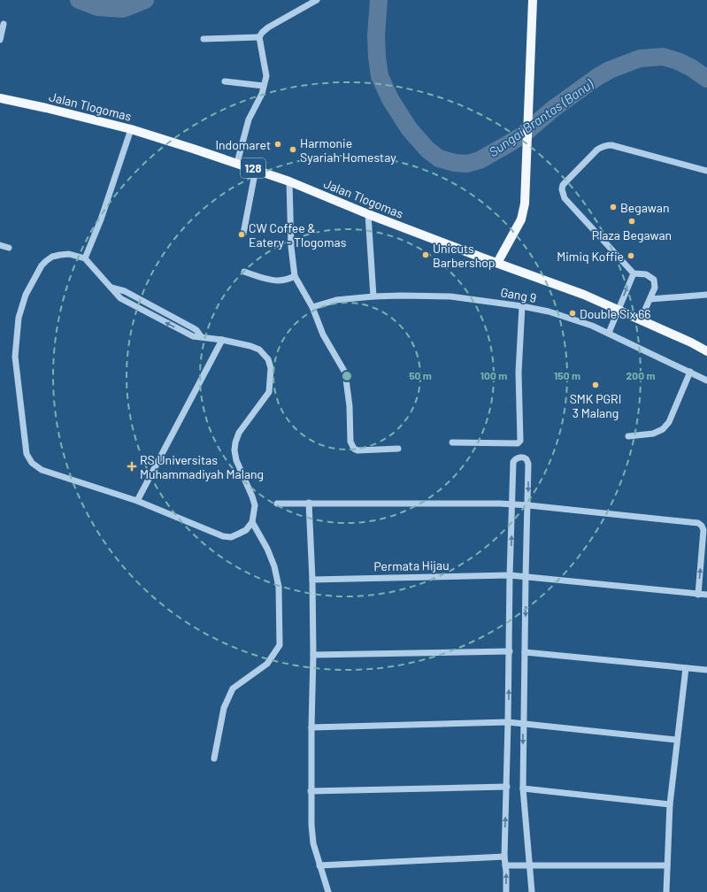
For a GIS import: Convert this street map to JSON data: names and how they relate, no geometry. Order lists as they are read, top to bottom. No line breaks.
{"streets":{"main road":["Jalan Tlogomas","128"],"street":["Gang 9","Permata Hijau"]},"water":["Sungai Brantas (Banu)"],"places":{"other":["Indomaret","Harmonie Syariah Homestay","Begawan","Plaza Begawan","CW Coffee & Eatery - Tlogomas","Unicuts Barbershop","Mimiq Koffie","Double Six 66","SMK PGRI 3 Malang"],"health":["RS Universitas Muhammadiyah Malang"]},"rings":["50 m","100 m","150 m","200 m"]}
